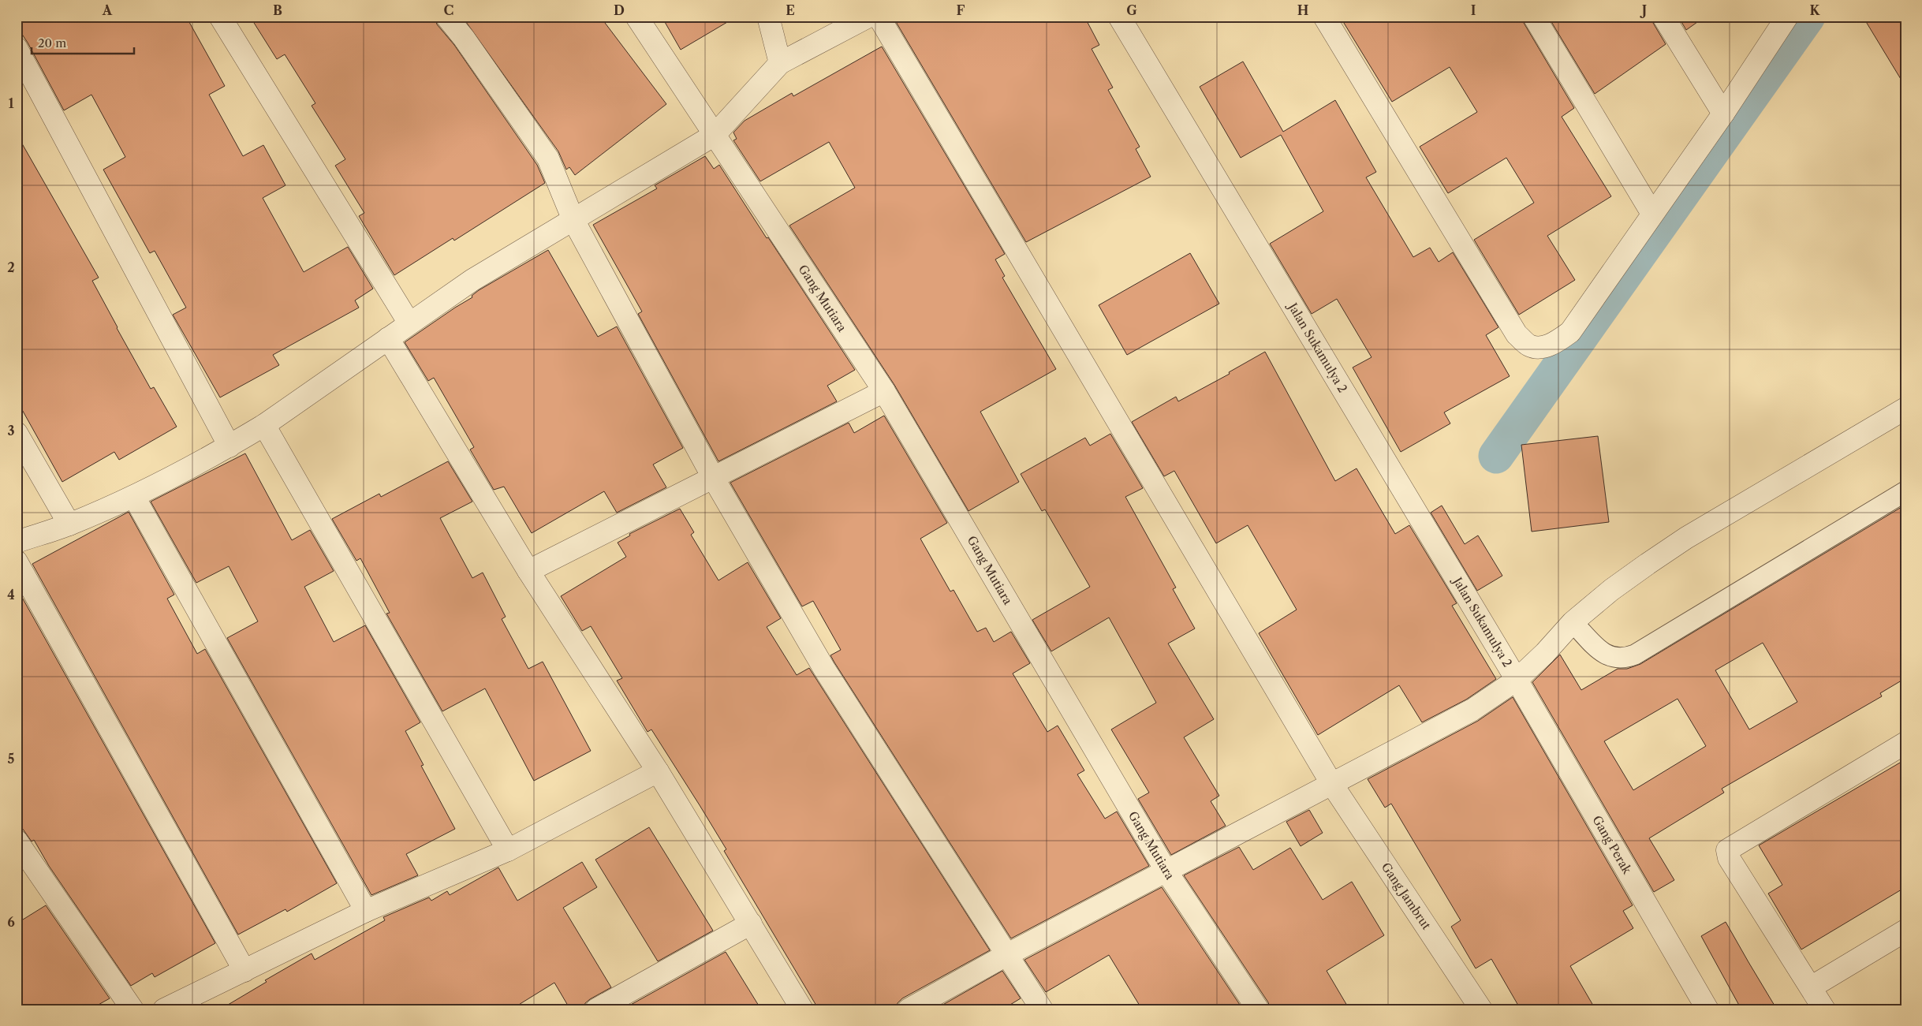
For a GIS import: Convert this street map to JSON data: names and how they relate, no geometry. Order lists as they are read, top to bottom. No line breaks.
{"streets":{"street":["Gang Mutiara","Jalan Sukamulya 2","Gang Perak","Gang Jambrut"]},"crossings":[["Jalan Sukamulya 2","Gang Perak"]],"scale_bar":"20 m","grid":{"columns":["A","B","C","D","E","F","G","H","I","J","K"],"rows":["1","2","3","4","5","6"]}}
